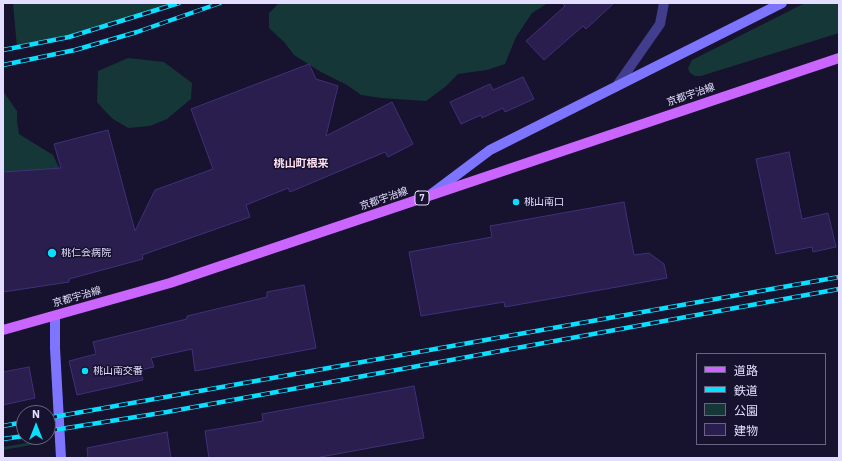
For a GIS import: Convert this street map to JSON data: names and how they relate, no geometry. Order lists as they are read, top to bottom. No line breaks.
{"streets":{"main road":["京都宇治線","7"]},"districts":["桃山町根来"],"places":["桃山南口","桃仁会病院","桃山南交番"],"legend":["道路","鉄道","公園","建物"],"north":"top"}
